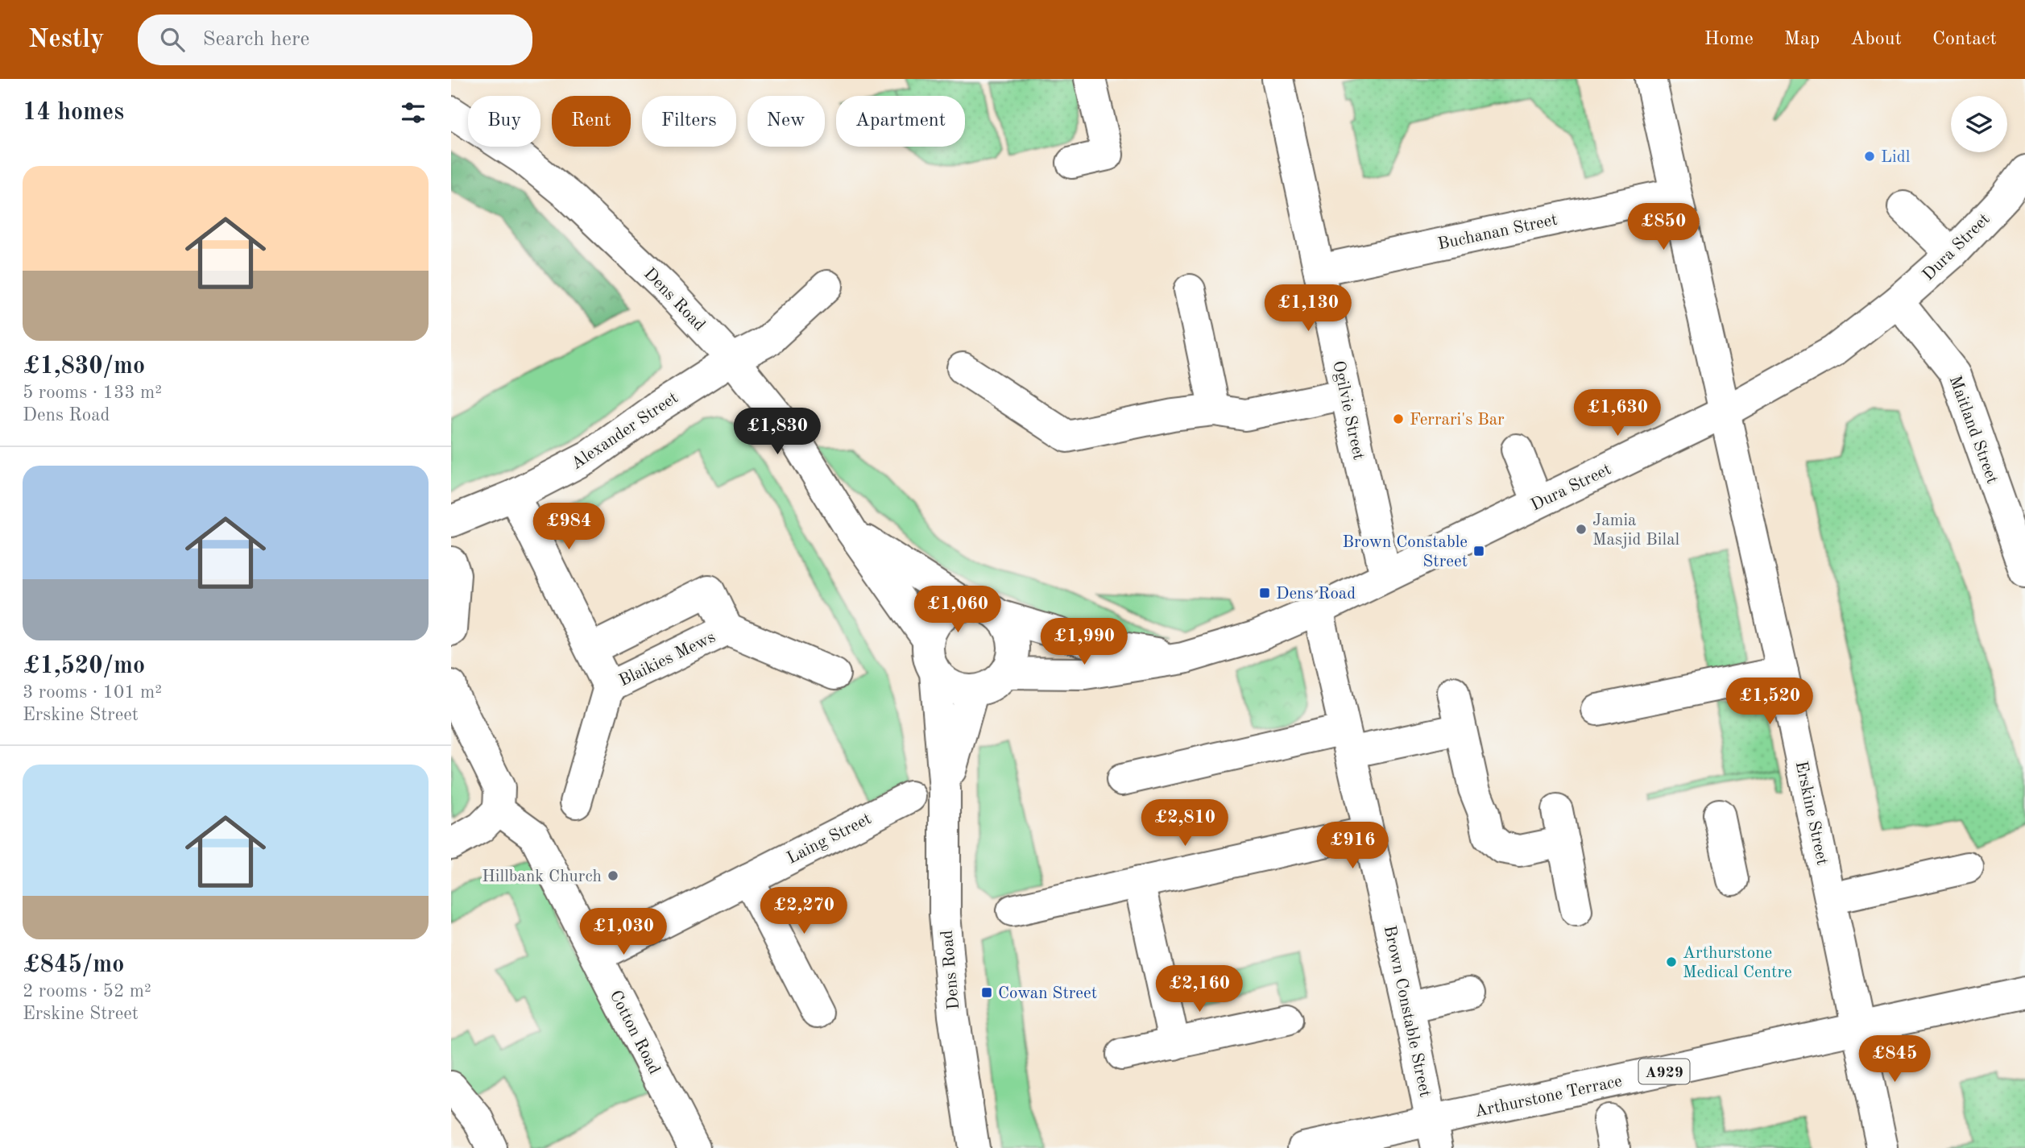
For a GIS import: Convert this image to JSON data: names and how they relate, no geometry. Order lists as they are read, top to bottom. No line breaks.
{"streets":{"street":["Buchanan Street","Dura Street","Dens Road","Ogilvie Street","Maitland Street","Alexander Street","Blaikies Mews","Erskine Street","Laing Street","Brown Constable Street","Cotton Road","A929","Arthurstone Terrace"]},"crossings":[["Buchanan Street","Ogilvie Street"],["Buchanan Street","Erskine Street"],["Dura Street","Dens Road"],["Dura Street","Ogilvie Street"],["Dura Street","Maitland Street"],["Dura Street","Erskine Street"],["Dura Street","Brown Constable Street"],["Dens Road","Alexander Street"],["Alexander Street","Blaikies Mews"],["Erskine Street","Arthurstone Terrace"],["Laing Street","Cotton Road"],["Brown Constable Street","Arthurstone Terrace"]],"places":{"other":["Lidl","Ferrari's Bar","Jamia Masjid Bilal","Hillbank Church","Arthurstone Medical Centre"],"transit":["Brown Constable Street","Dens Road","Cowan Street"]},"page":{"header":"Nestly","search":"Search here","nav":["Home","Map","About","Contact"],"heading":"14 homes","chip":["Buy","Rent","Filters","New","Apartment"],"list":[{"name":"£1,830/mo","note":"5 rooms · 133 m² · Dens Road"},{"name":"£1,520/mo","note":"3 rooms · 101 m² · Erskine Street"},{"name":"£845/mo","note":"2 rooms · 52 m² · Erskine Street"}],"price":["£850","£1,130","£1,630","£1,830","£984","£1,060","£1,990","£1,520","£2,810","£916","£2,270","£1,030","£2,160","£845"]}}
